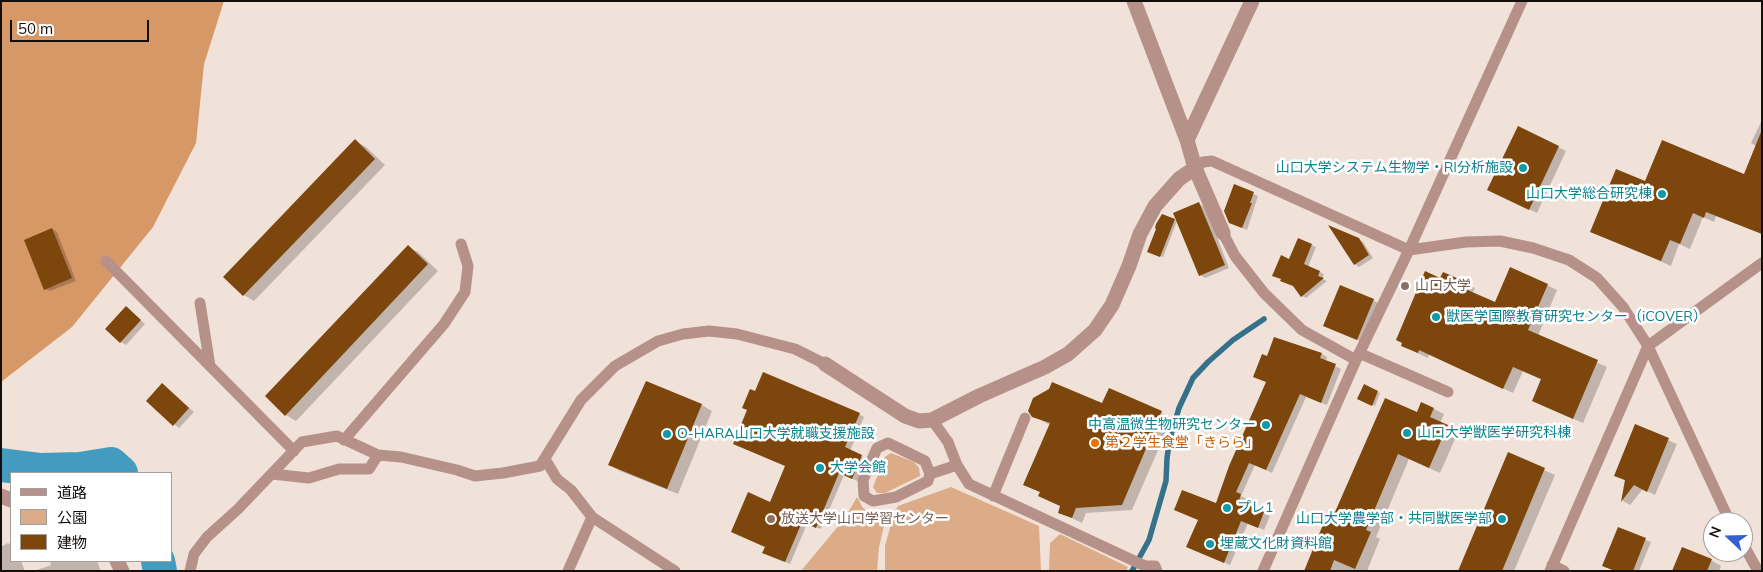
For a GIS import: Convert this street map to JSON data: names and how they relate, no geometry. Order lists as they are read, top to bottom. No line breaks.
{"places":["山口大学システム生物学・RI分析施設","山口大学総合研究棟","山口大学","獣医学国際教育研究センター（iCOVER）","中高温微生物研究センター","山口大学獣医学研究科棟","O-HARA山口大学就職支援施設","第２学生食堂「きらら」","大学会館","プレ1","放送大学山口学習センター","山口大学農学部・共同獣医学部","埋蔵文化財資料館"],"legend":["道路","公園","建物"],"scale_bar":"50 m","north":"left"}
